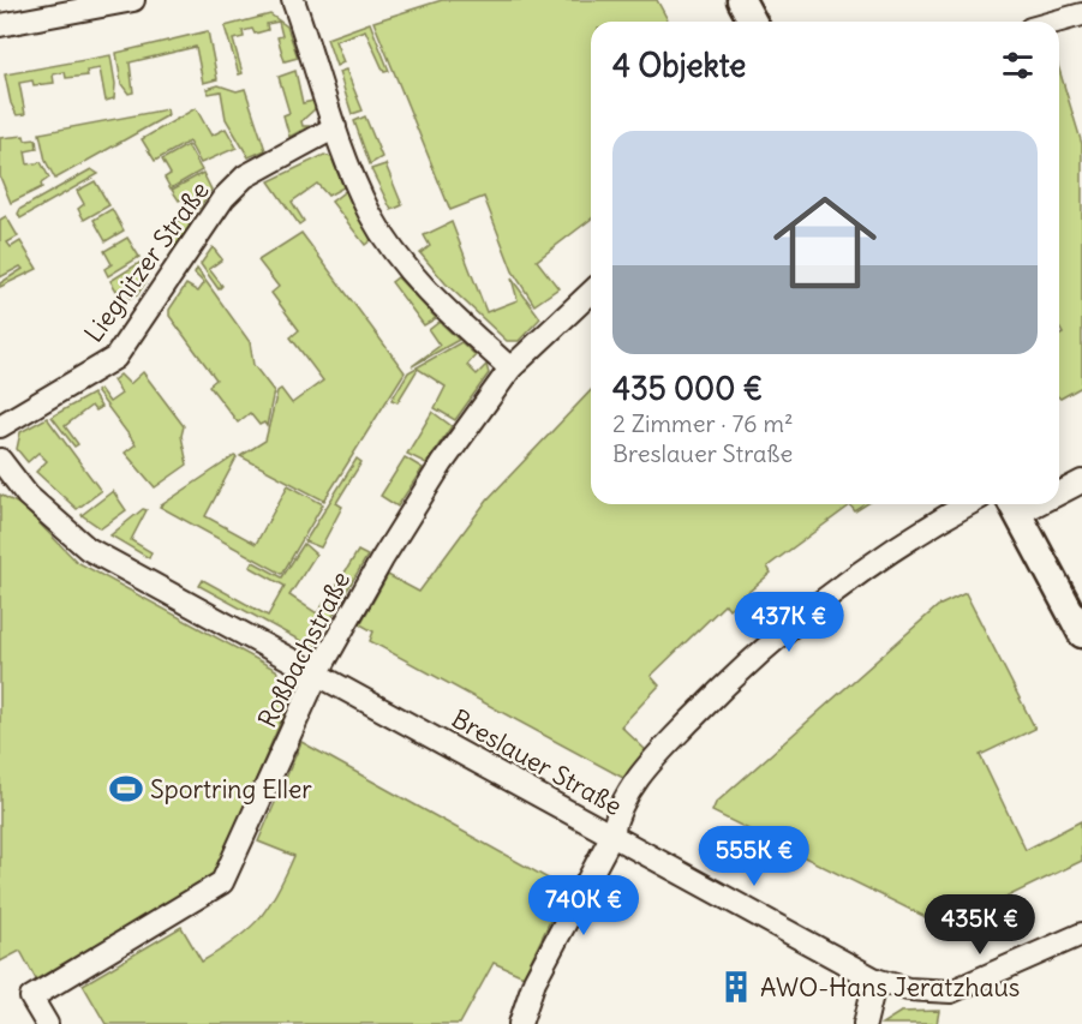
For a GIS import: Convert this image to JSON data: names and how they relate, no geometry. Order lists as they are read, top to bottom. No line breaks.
{"streets":{"street":["Liegnitzer Straße","Roßbachstraße","Breslauer Straße"]},"crossings":[["Roßbachstraße","Breslauer Straße"]],"places":{"sports":["Sportring Eller"],"building":["AWO-Hans Jeratzhaus"]},"page":{"heading":"4 Objekte","list":[{"name":"435 000 €","note":"2 Zimmer · 76 m² · Breslauer Straße"}],"price":["437K €","555K €","740K €","435K €"]}}
